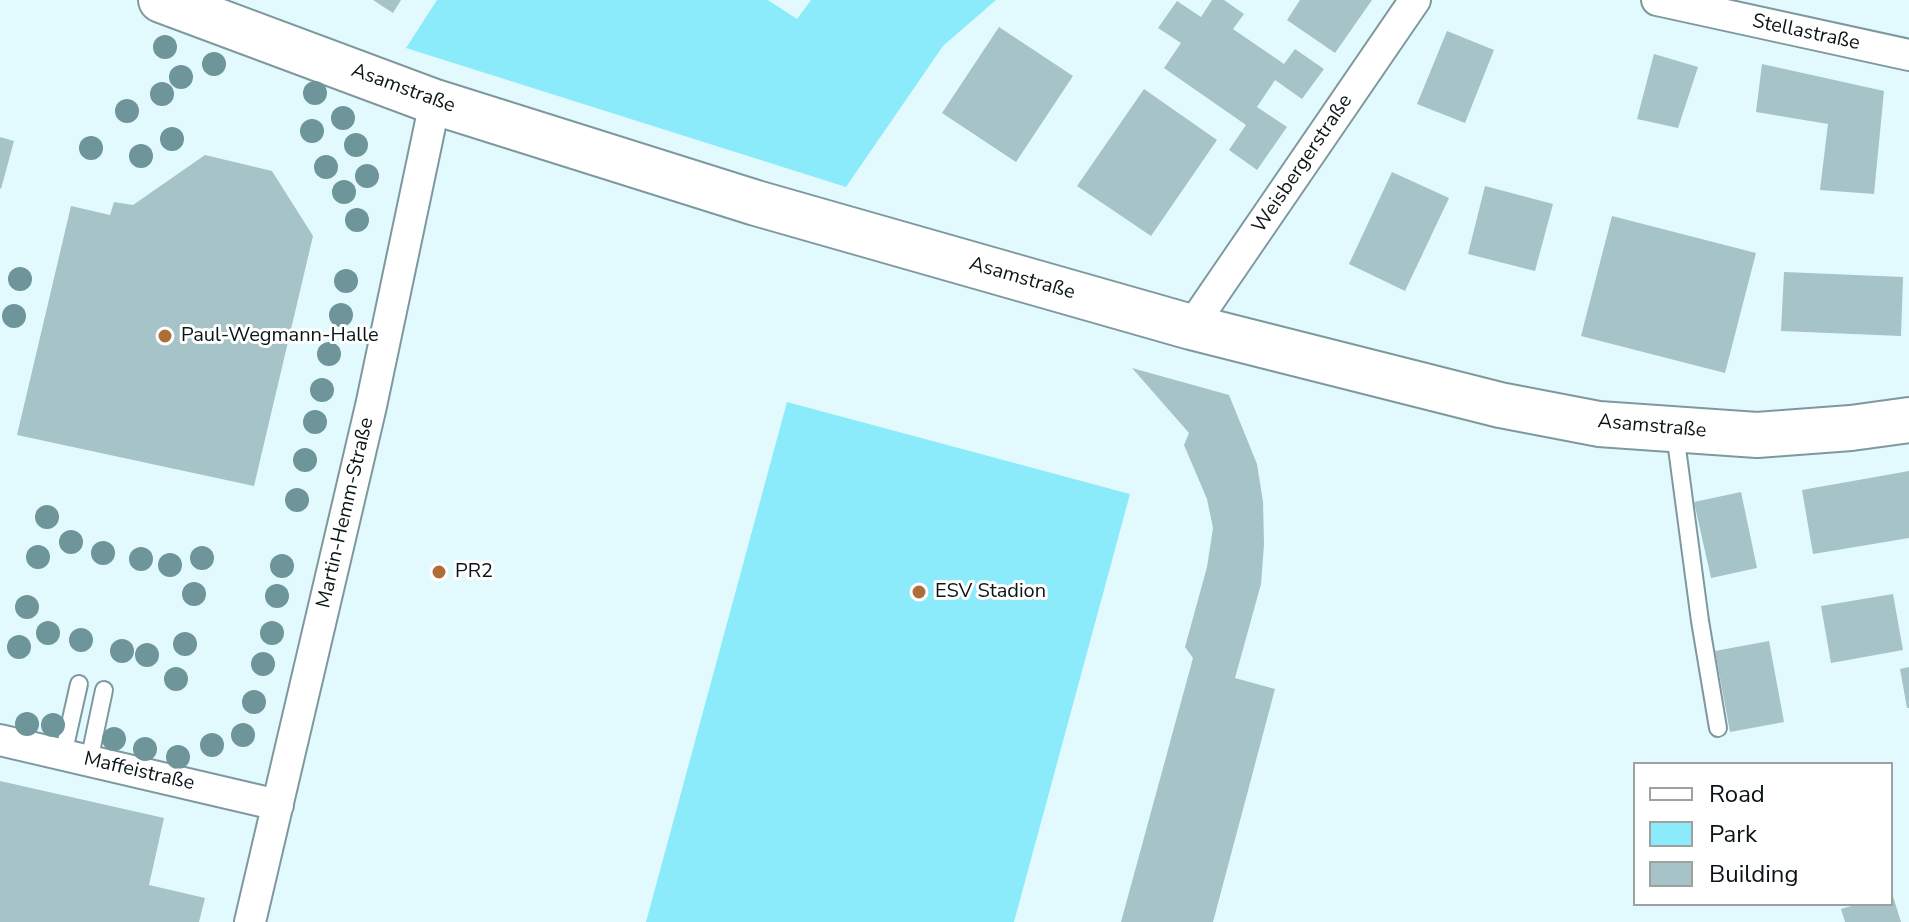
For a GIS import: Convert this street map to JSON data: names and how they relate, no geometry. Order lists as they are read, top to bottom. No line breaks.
{"streets":{"street":["Stellastraße","Asamstraße","Weisbergerstraße","Martin-Hemm-Straße","Maffeistraße"]},"crossings":[["Asamstraße","Weisbergerstraße"],["Asamstraße","Martin-Hemm-Straße"],["Martin-Hemm-Straße","Maffeistraße"]],"places":["Paul-Wegmann-Halle","PR2","ESV Stadion"],"legend":["Road","Park","Building"]}
